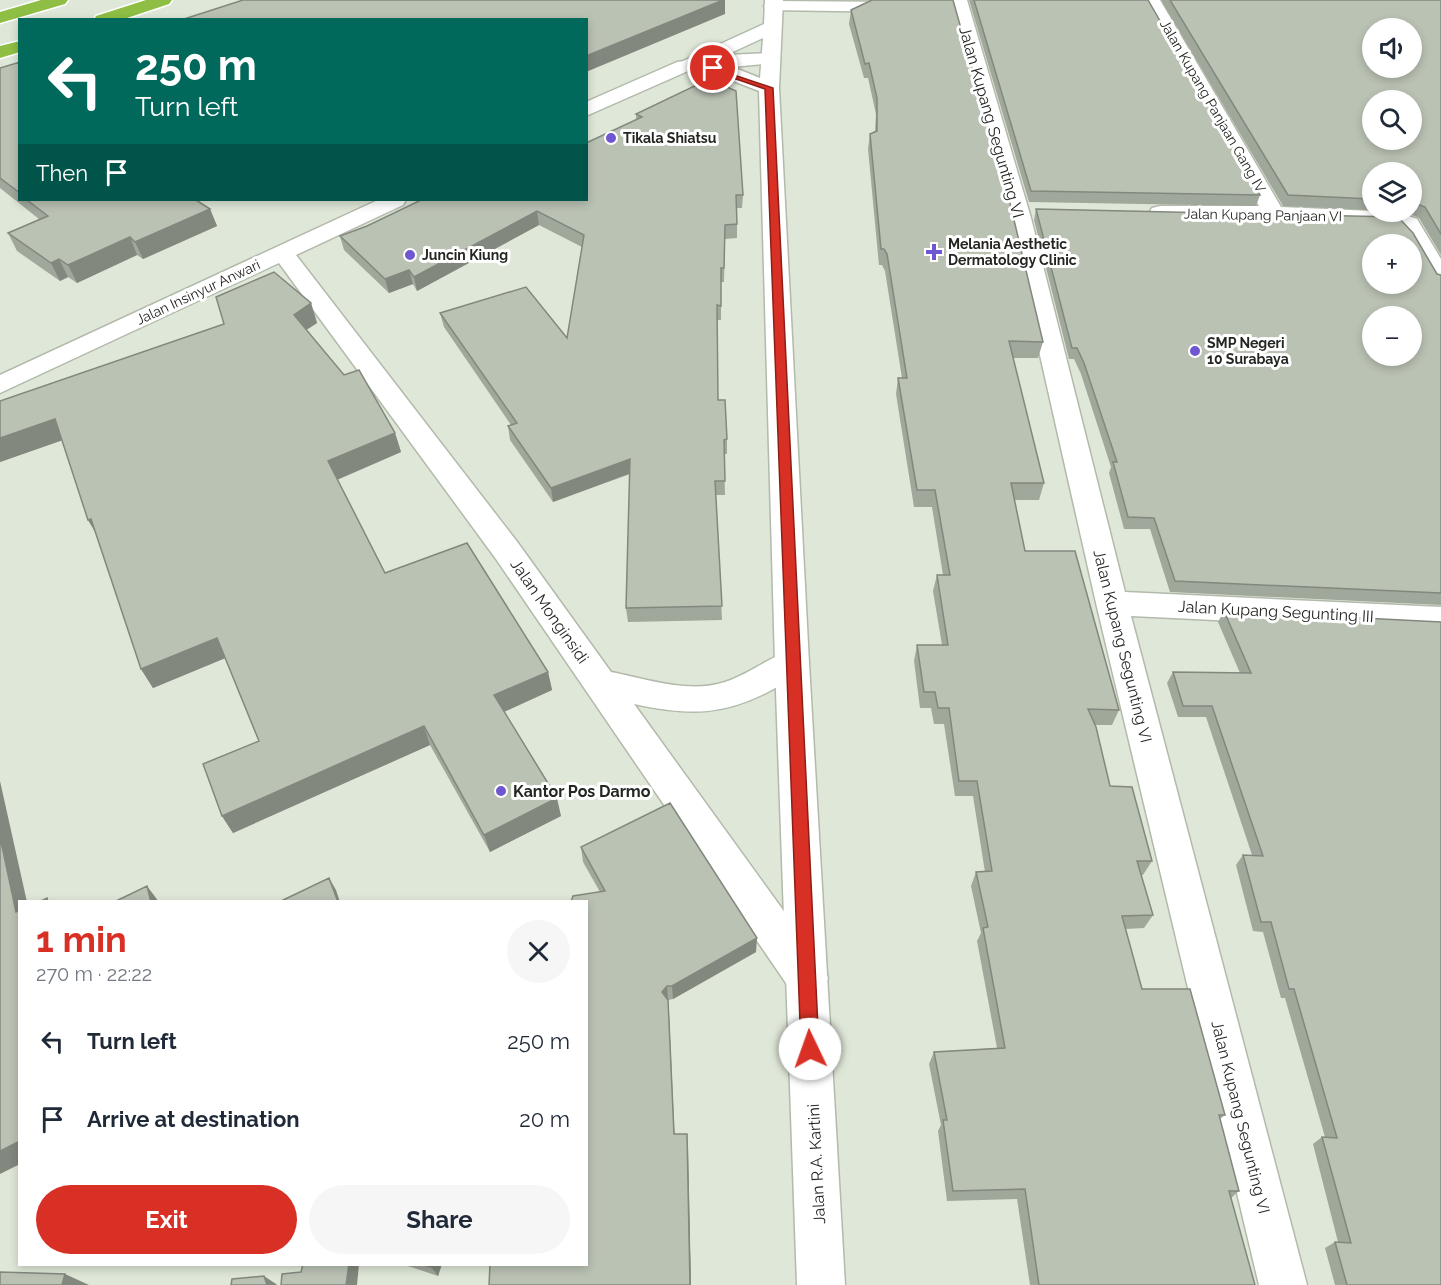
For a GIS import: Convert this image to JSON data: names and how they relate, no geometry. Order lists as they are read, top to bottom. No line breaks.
{"streets":{"street":["Jalan Kupang Panjaan Gang IV","Jalan Kupang Segunting VI","Jalan Kupang Panjaan VI","Jalan Insinyur Anwari","Jalan Monginsidi","Jalan Kupang Segunting III","Jalan R.A. Kartini"]},"crossings":[["Jalan Kupang Panjaan Gang IV","Jalan Kupang Panjaan VI"],["Jalan Kupang Segunting VI","Jalan Kupang Segunting III"],["Jalan Insinyur Anwari","Jalan Monginsidi"],["Jalan Monginsidi","Jalan R.A. Kartini"]],"places":{"other":["Tikala Shiatsu","Juncin Kiung","SMP Negeri 10 Surabaya","Kantor Pos Darmo"],"health":["Melania Aesthetic Dermatology Clinic"]},"page":{"map_buttons":["+","−"],"turn":["250 m","Turn left"],"then":"Then","heading":["1 min","270 m · 22:22"],"list":[{"name":"Turn left","value":"250 m"},{"name":"Arrive at destination","value":"20 m"}],"buttons":["Exit","Share"]}}
